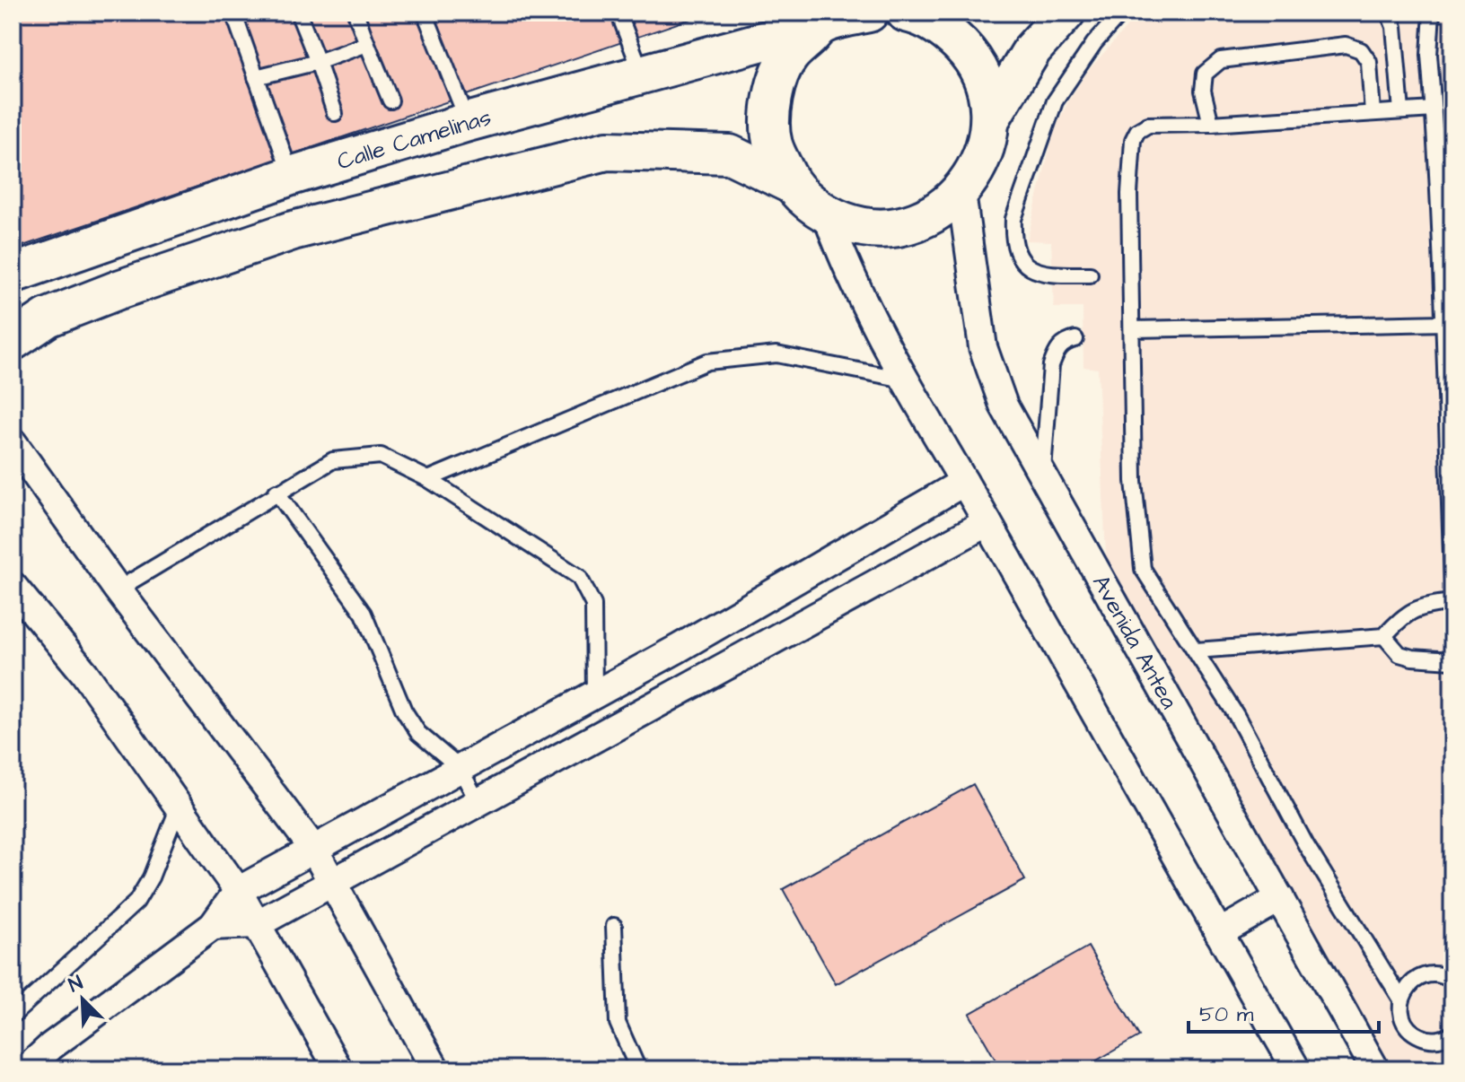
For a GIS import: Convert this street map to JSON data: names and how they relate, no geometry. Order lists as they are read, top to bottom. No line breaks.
{"streets":{"main road":["Calle Camelinas"],"street":["Avenida Antea"]},"scale_bar":"50 m","north":"top left"}
